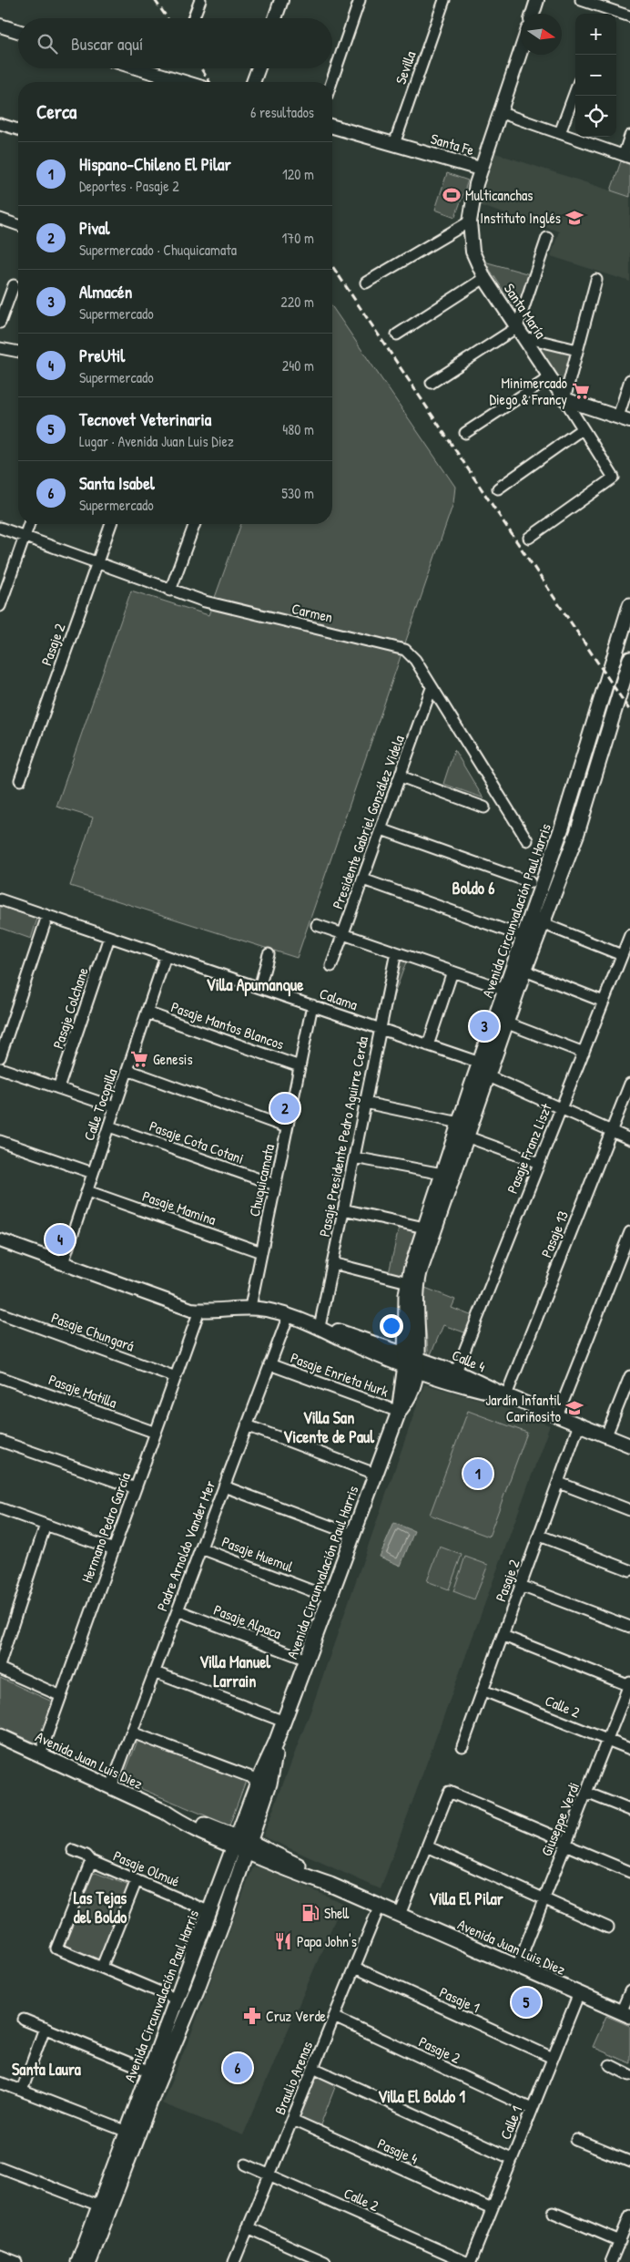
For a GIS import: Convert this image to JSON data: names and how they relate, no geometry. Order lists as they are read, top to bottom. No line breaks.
{"streets":{"main road":["Avenida Circunvalación Paul Harris","Avenida Juan Luis Diez"],"street":["Sevilla","Santa Fe","Santa María","Carmen","Pasaje 2","Presidente Gabriel González Videla","Calama","Pasaje Colchane","Pasaje Mantos Blancos","Calle Tocopilla","Pasaje Presidente Pedro Aguirre Cerda","Pasaje Cota Cotani","Pasaje Franz Liszt","Chuquicamata","Pasaje Mamina","Pasaje 13","Pasaje Chungará","Calle 4","Pasaje Enrieta Hurk","Pasaje Matilla","Hermano Pedro García","Padre Arnoldo Vander Mer","Pasaje Huemul","Pasaje Alpaca","Calle 2","Giuseppe Verdi","Pasaje Olmué","Pasaje 1","Braulio Arenas","Calle 1","Pasaje 4"]},"crossings":[["Sevilla","Santa Fe"],["Santa Fe","Santa María"],["Carmen","Pasaje 2"],["Carmen","Presidente Gabriel González Videla"],["Pasaje 2","Calle 4"],["Pasaje 2","Calle 2"],["Pasaje 2","Braulio Arenas"],["Pasaje 2","Calle 1"],["Avenida Circunvalación Paul Harris","Calama"],["Avenida Circunvalación Paul Harris","Calle 4"],["Avenida Circunvalación Paul Harris","Pasaje Enrieta Hurk"],["Avenida Circunvalación Paul Harris","Pasaje Huemul"],["Avenida Circunvalación Paul Harris","Pasaje Alpaca"],["Avenida Circunvalación Paul Harris","Avenida Juan Luis Diez"],["Avenida Circunvalación Paul Harris","Pasaje Olmué"],["Calama","Pasaje Colchane"],["Calama","Calle Tocopilla"],["Calama","Pasaje Presidente Pedro Aguirre Cerda"],["Calama","Chuquicamata"],["Pasaje Mantos Blancos","Calle Tocopilla"],["Pasaje Mantos Blancos","Chuquicamata"],["Calle Tocopilla","Pasaje Cota Cotani"],["Calle Tocopilla","Pasaje Mamina"],["Pasaje Cota Cotani","Chuquicamata"],["Pasaje Franz Liszt","Calle 4"],["Chuquicamata","Pasaje Mamina"],["Pasaje 13","Calle 4"],["Pasaje Chungará","Hermano Pedro García"],["Pasaje Enrieta Hurk","Padre Arnoldo Vander Mer"],["Pasaje Matilla","Hermano Pedro García"],["Hermano Pedro García","Avenida Juan Luis Diez"],["Padre Arnoldo Vander Mer","Pasaje Huemul"],["Padre Arnoldo Vander Mer","Pasaje Alpaca"],["Padre Arnoldo Vander Mer","Avenida Juan Luis Diez"],["Calle 2","Giuseppe Verdi"],["Calle 2","Braulio Arenas"],["Avenida Juan Luis Diez","Giuseppe Verdi"],["Avenida Juan Luis Diez","Braulio Arenas"],["Avenida Juan Luis Diez","Calle 1"],["Pasaje 1","Braulio Arenas"],["Pasaje 1","Calle 1"],["Braulio Arenas","Pasaje 4"],["Calle 1","Pasaje 4"]],"districts":["Boldo 6","Villa Apumanque","Villa San Vicente de Paul","Villa Manuel Larrain","Las Tejas del Boldo","Villa El Pilar","Santa Laura","Villa El Boldo 1"],"places":{"sports":["Multicanchas"],"school or university":["Instituto Inglés","Jardín Infantil Cariñosito"],"supermarket":["Minimercado Diego & Francy","Genesis"],"fuel station":["Shell"],"restaurant":["Papa John's"],"pharmacy":["Cruz Verde"]},"north":"right","page":{"map_buttons":["+","−"],"search":"Buscar aquí","heading":["Cerca","6 resultados"],"list":[{"mark":"1","name":"Hispano-Chileno El Pilar","note":"Deportes · Pasaje 2","value":"120 m"},{"mark":"2","name":"Pival","note":"Supermercado · Chuquicamata","value":"170 m"},{"mark":"3","name":"Almacén","note":"Supermercado","value":"220 m"},{"mark":"4","name":"PreUtil","note":"Supermercado","value":"240 m"},{"mark":"5","name":"Tecnovet Veterinaria","note":"Lugar · Avenida Juan Luis Diez","value":"480 m"},{"mark":"6","name":"Santa Isabel","note":"Supermercado","value":"530 m"}],"pins":["3","2","4","1","5","6"]}}
